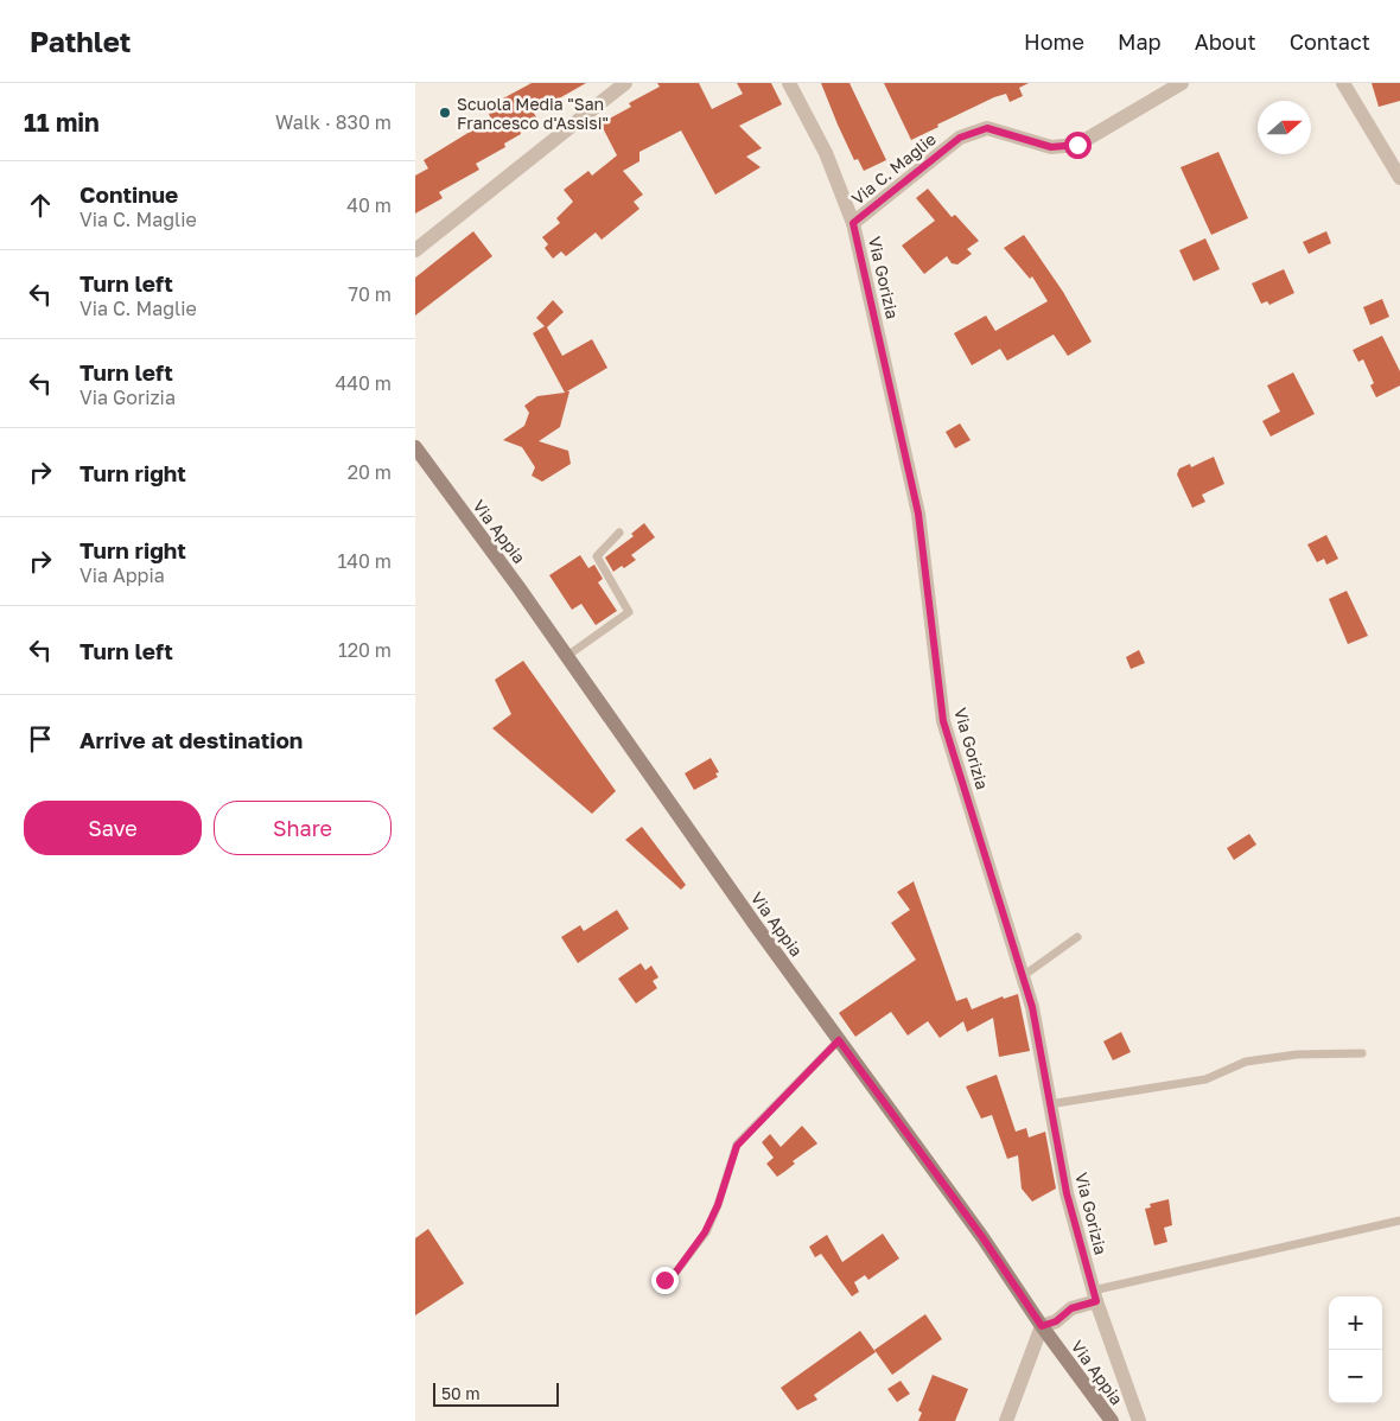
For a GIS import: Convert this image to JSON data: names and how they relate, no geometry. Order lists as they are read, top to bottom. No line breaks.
{"streets":{"main road":["Via Appia"],"street":["Via C. Maglie","Via Gorizia"]},"crossings":[["Via C. Maglie","Via Gorizia"]],"places":["Scuola Media \"San Francesco d'Assisi\""],"scale_bar":"50 m","north":"right","page":{"header":"Pathlet","nav":["Home","Map","About","Contact"],"heading":["11 min","Walk · 830 m"],"list":[["Continue","Via C. Maglie","40 m"],["Turn left","Via C. Maglie","70 m"],["Turn left","Via Gorizia","440 m"],["Turn right","20 m"],["Turn right","Via Appia","140 m"],["Turn left","120 m"],"Arrive at destination"],"buttons":["Save","Share"],"map_buttons":["+","−"],"scale":"50 m"}}
